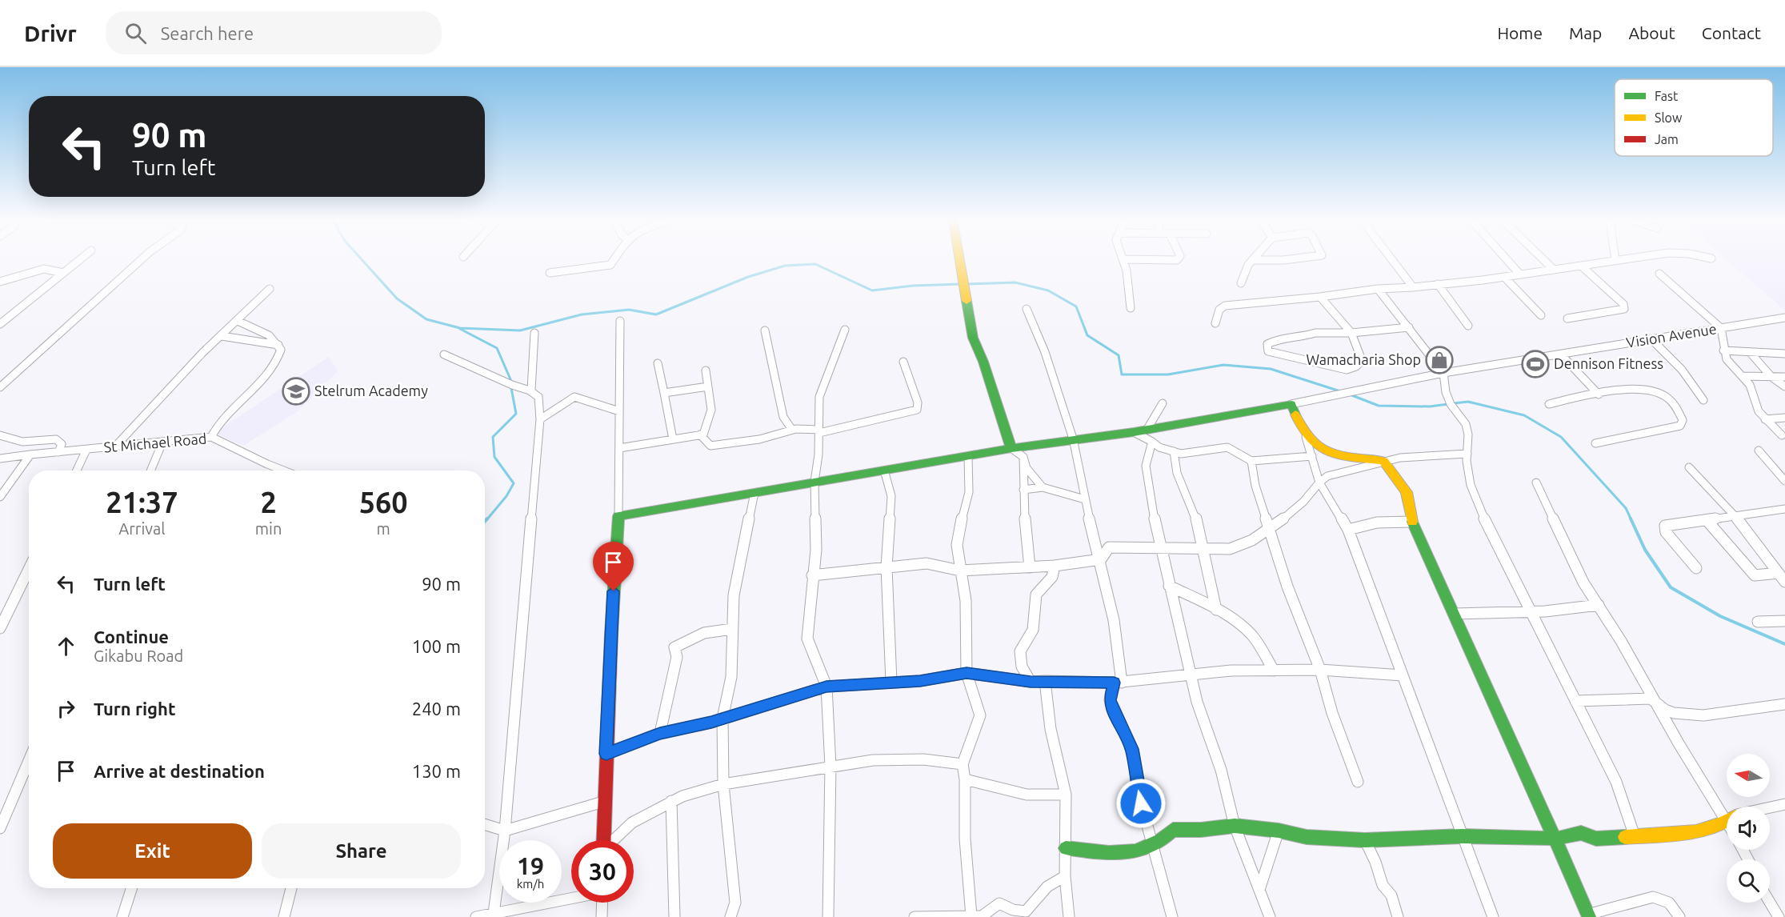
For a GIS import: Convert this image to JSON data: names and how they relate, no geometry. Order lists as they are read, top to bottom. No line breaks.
{"streets":{"street":["Vision Avenue","St Michael Road"]},"places":{"shop":["Wamacharia Shop"],"sports":["Dennison Fitness"],"school or university":["Stelrum Academy"]},"legend":["Fast","Slow","Jam"],"north":"left","page":{"header":"Drivr","search":"Search here","nav":["Home","Map","About","Contact"],"turn":["90 m","Turn left"],"eta":["21:37","Arrival","2","min","560","m"],"list":[{"name":"Turn left","value":"90 m"},{"name":"Continue","note":"Gikabu Road","value":"100 m"},{"name":"Turn right","value":"240 m"},{"name":"Arrive at destination","value":"130 m"}],"buttons":["Exit","Share"],"speed":"19 km/h","limit":"30"}}
